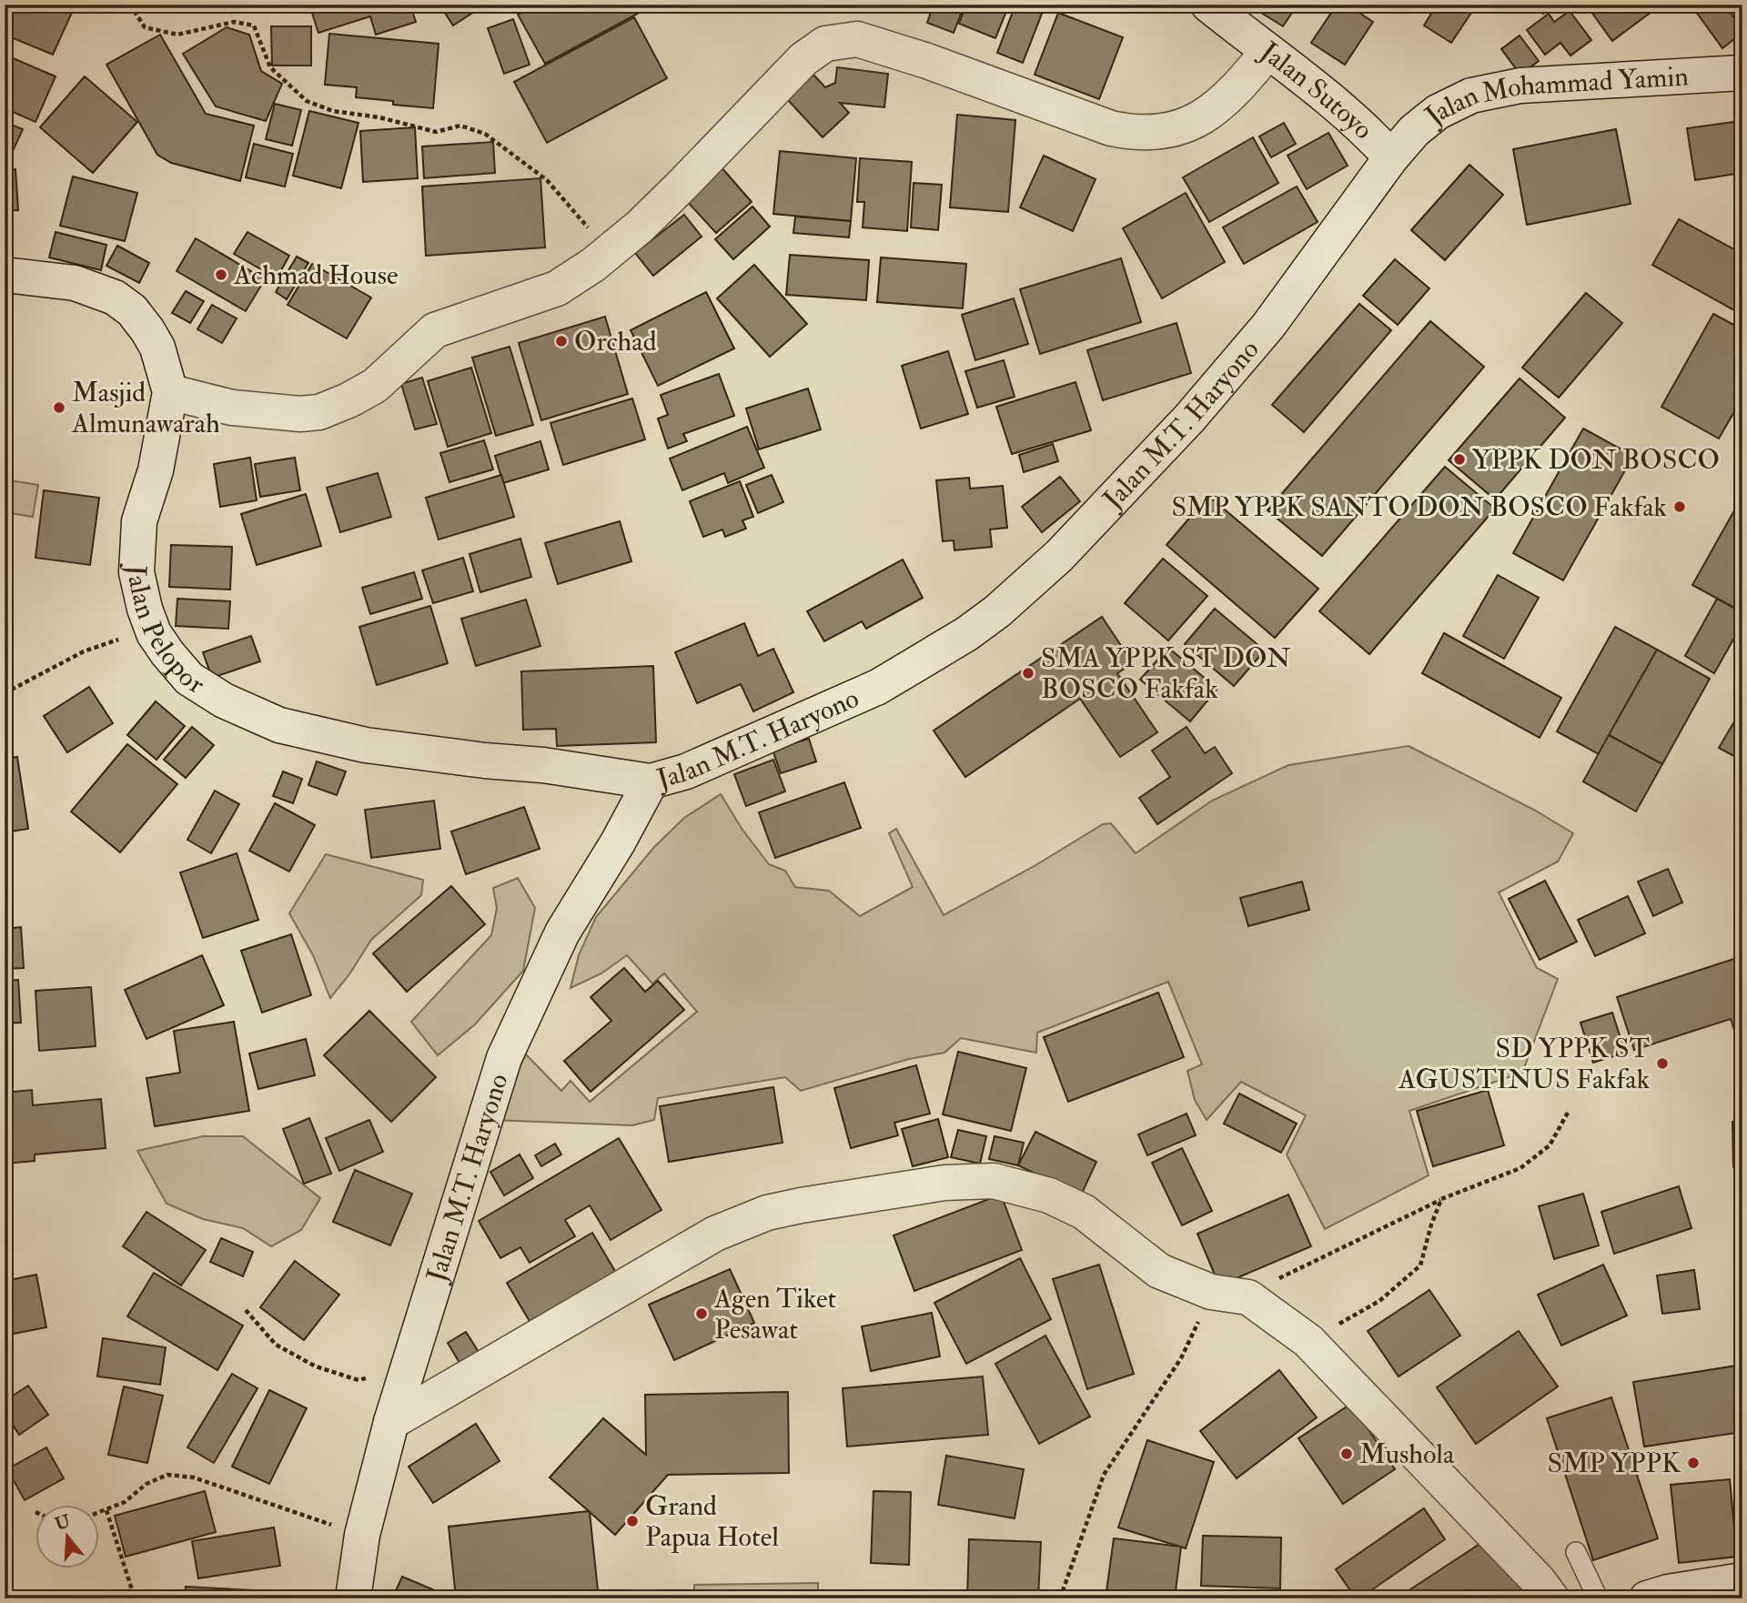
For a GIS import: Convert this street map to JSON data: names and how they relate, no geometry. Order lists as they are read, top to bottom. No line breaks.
{"streets":{"main road":["Jalan Sutoyo","Jalan Mohammad Yamin","Jalan M.T. Haryono","Jalan Pelopor"]},"crossings":[["Jalan Sutoyo","Jalan Mohammad Yamin"],["Jalan Sutoyo","Jalan M.T. Haryono"],["Jalan Mohammad Yamin","Jalan M.T. Haryono"],["Jalan M.T. Haryono","Jalan Pelopor"]],"places":["Achmad House","Orchad","Masjid Almunawarah","YPPK DON BOSCO","SMP YPPK SANTO DON BOSCO Fakfak","SMA YPPK ST DON BOSCO Fakfak","SD YPPK ST AGUSTINUS Fakfak","Agen Tiket Pesawat","Mushola","SMP YPPK","Grand Papua Hotel"],"north":"top"}
